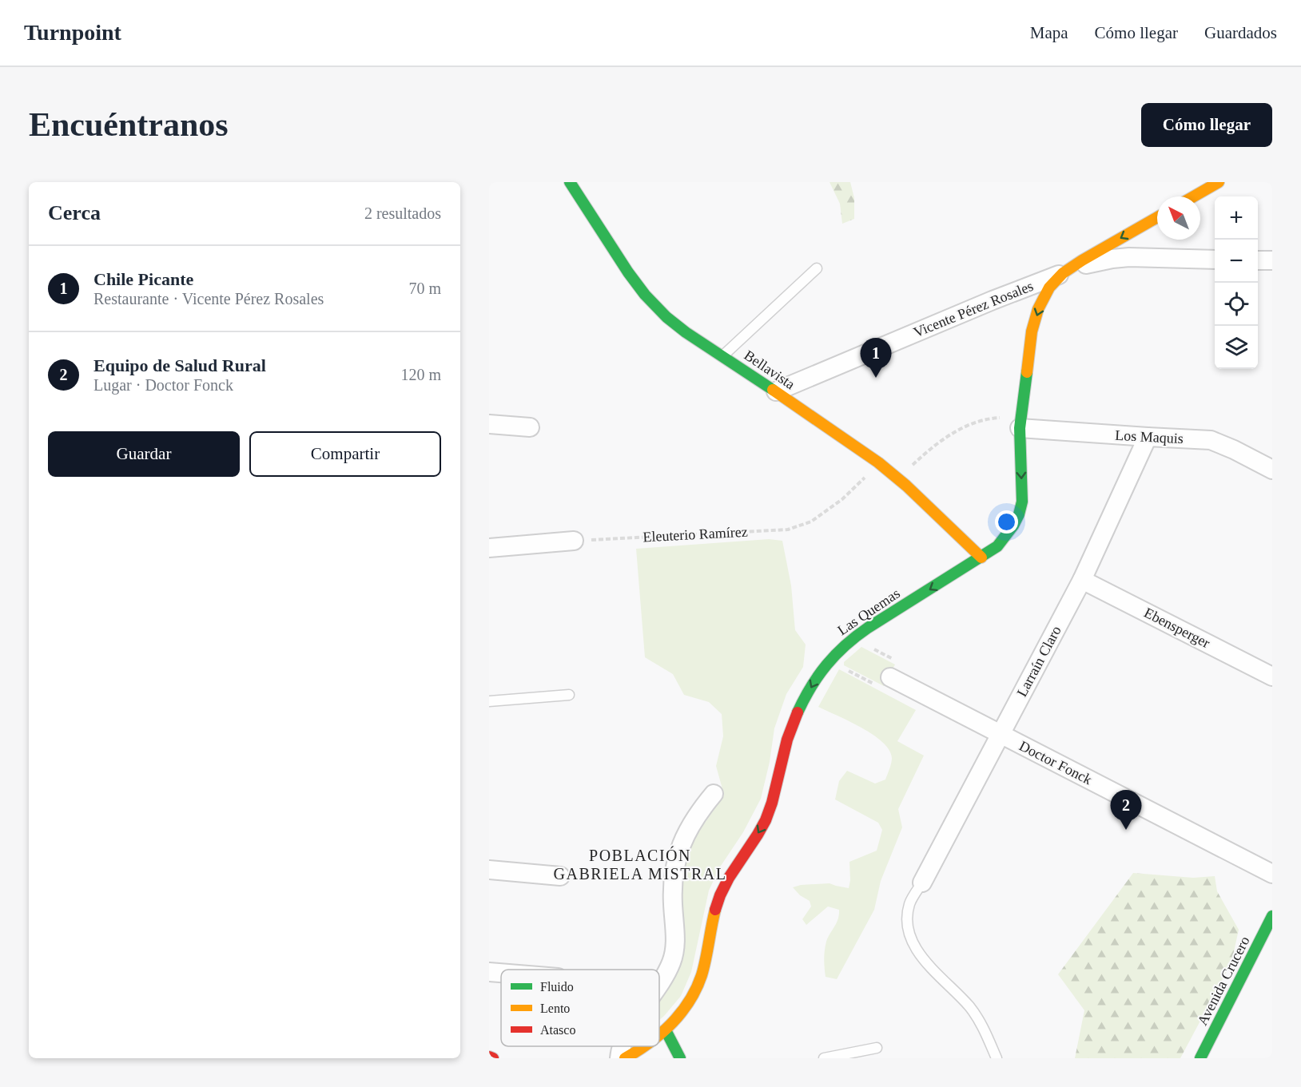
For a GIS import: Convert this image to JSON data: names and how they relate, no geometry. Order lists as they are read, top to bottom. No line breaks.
{"streets":{"main road":["Vicente Pérez Rosales","Bellavista","Las Quemas","Avenida Crucero"],"street":["Los Maquis","Ebensperger","Larraín Claro","Doctor Fonck"],"path":["Eleuterio Ramírez"]},"crossings":[["Vicente Pérez Rosales","Bellavista"],["Vicente Pérez Rosales","Las Quemas"],["Bellavista","Eleuterio Ramírez"],["Bellavista","Las Quemas"],["Los Maquis","Las Quemas"],["Los Maquis","Larraín Claro"],["Ebensperger","Larraín Claro"],["Larraín Claro","Doctor Fonck"]],"one_way":["Las Quemas"],"districts":["POBLACIÓN GABRIELA MISTRAL"],"legend":["Fluido","Lento","Atasco"],"north":"top left","page":{"header":"Turnpoint","nav":["Mapa","Cómo llegar","Guardados"],"buttons":["Cómo llegar",["Guardar","Compartir"]],"title":"Encuéntranos","heading":["Cerca","2 resultados"],"map_buttons":["+","−"],"list":[{"mark":"1","name":"Chile Picante","note":"Restaurante · Vicente Pérez Rosales","value":"70 m"},{"mark":"2","name":"Equipo de Salud Rural","note":"Lugar · Doctor Fonck","value":"120 m"}],"pins":["1","2"]}}
